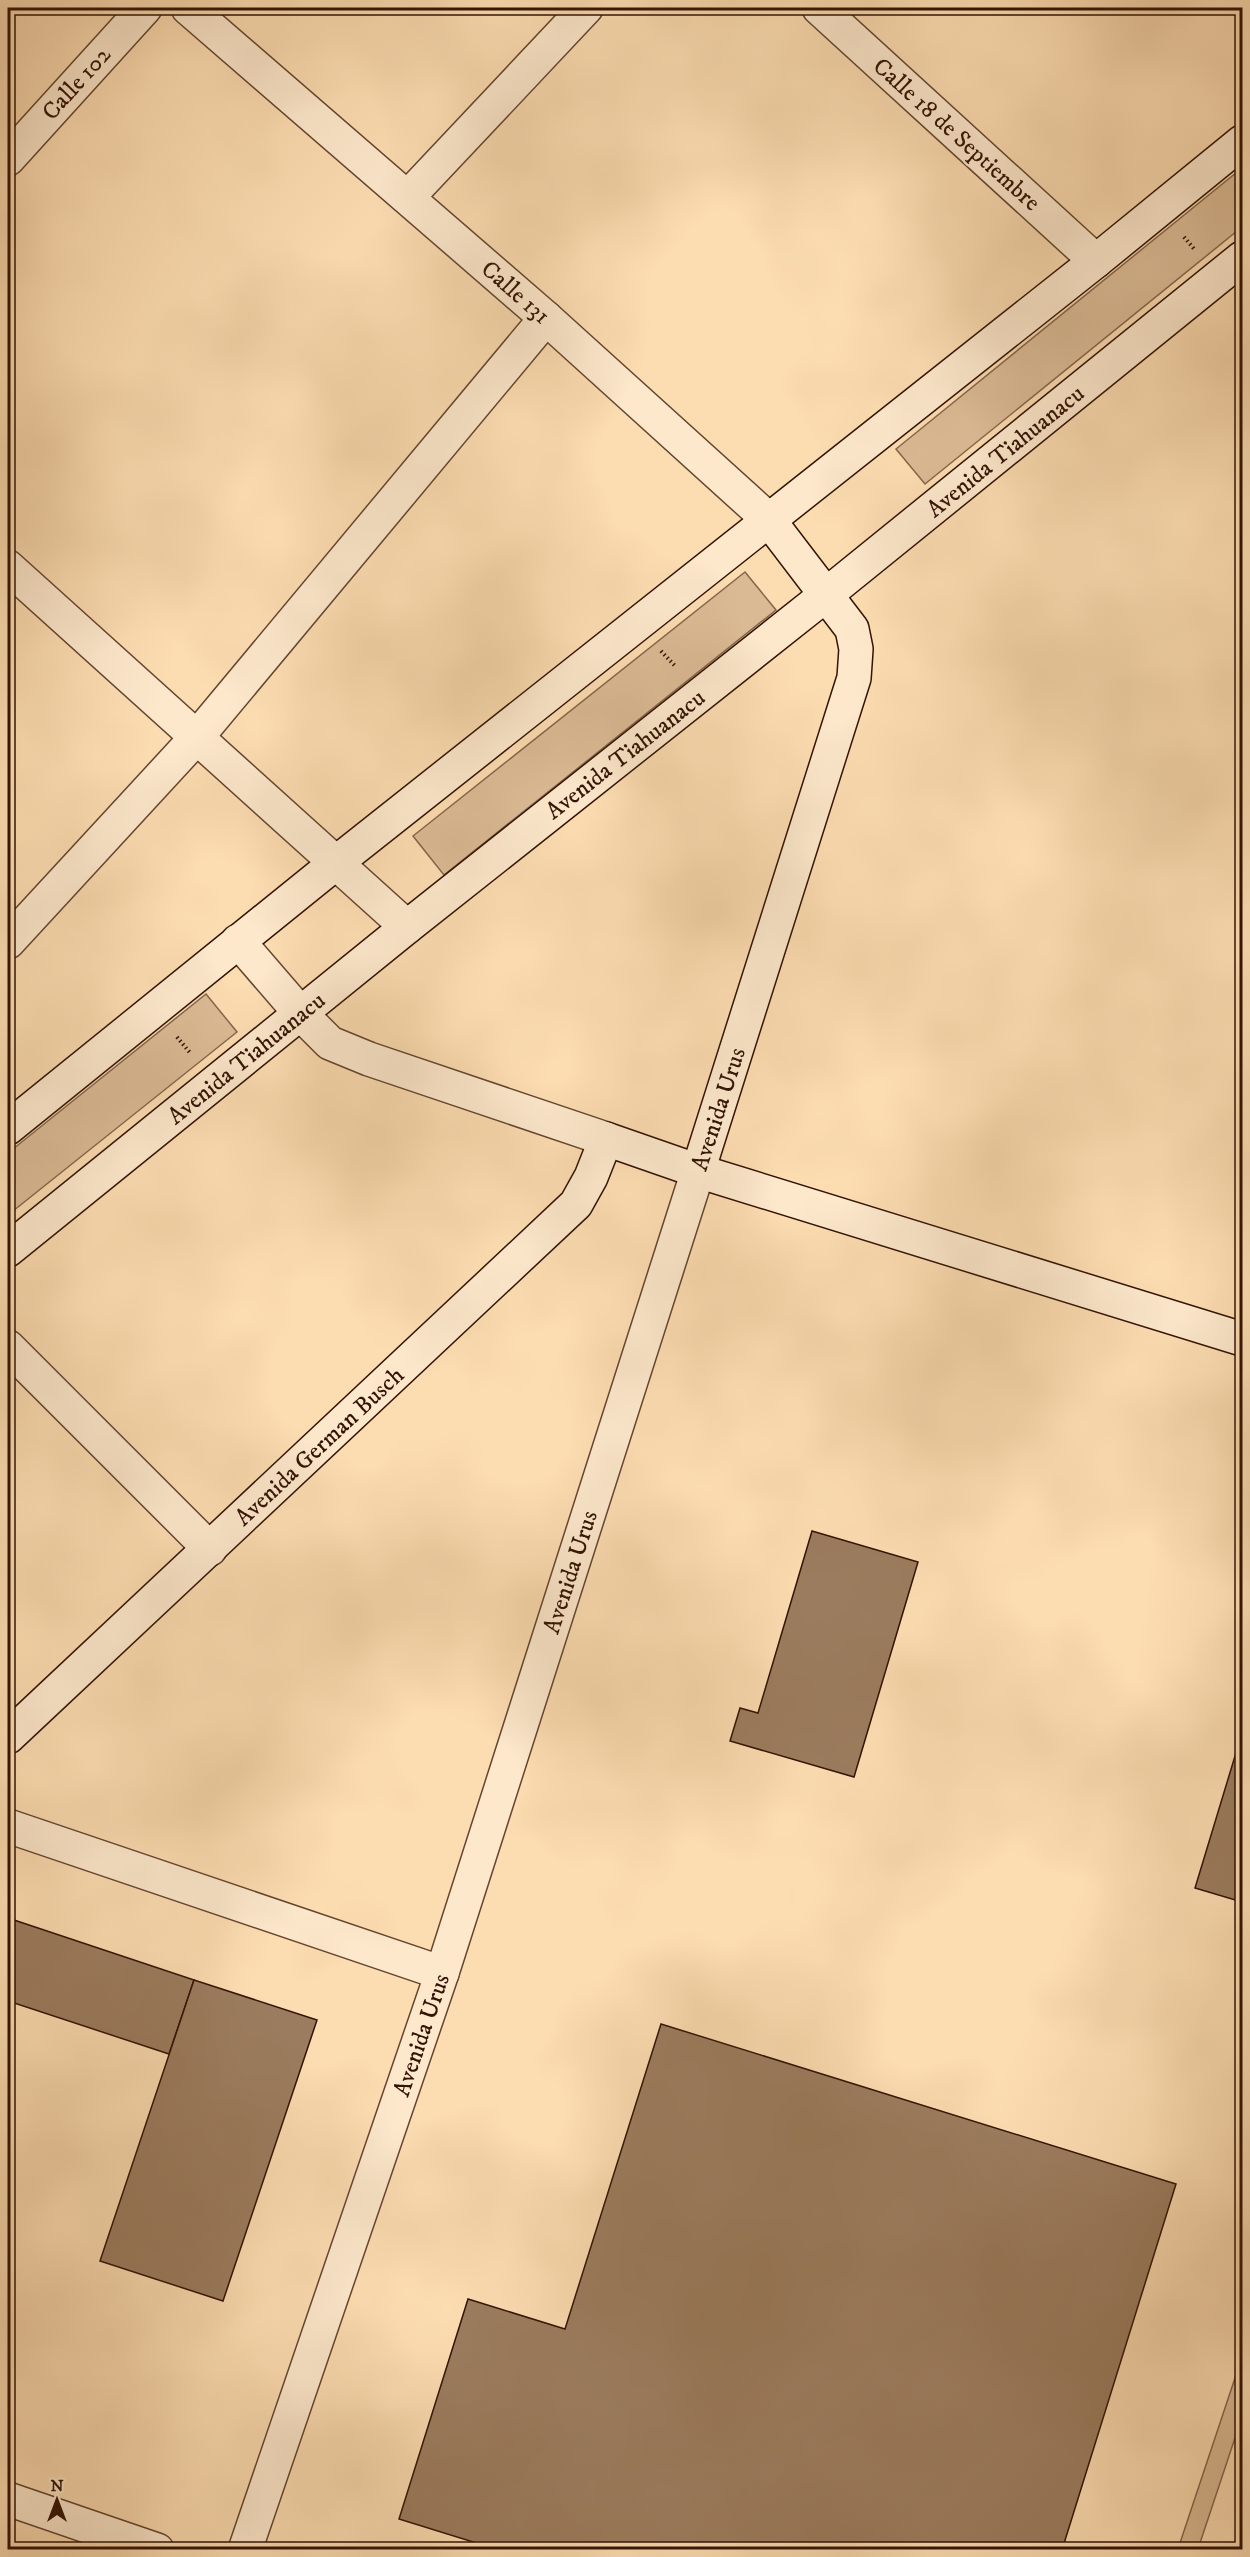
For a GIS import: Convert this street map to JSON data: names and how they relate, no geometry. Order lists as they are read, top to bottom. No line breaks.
{"streets":{"street":["Calle 102","Calle 18 de Septiembre","Calle 131","Avenida Tiahuanacu","Avenida Urus","Avenida German Busch"]},"crossings":[["Calle 131","Avenida Tiahuanacu"],["Calle 131","Avenida Urus"],["Avenida Tiahuanacu","Avenida Urus"]],"north":"top"}
